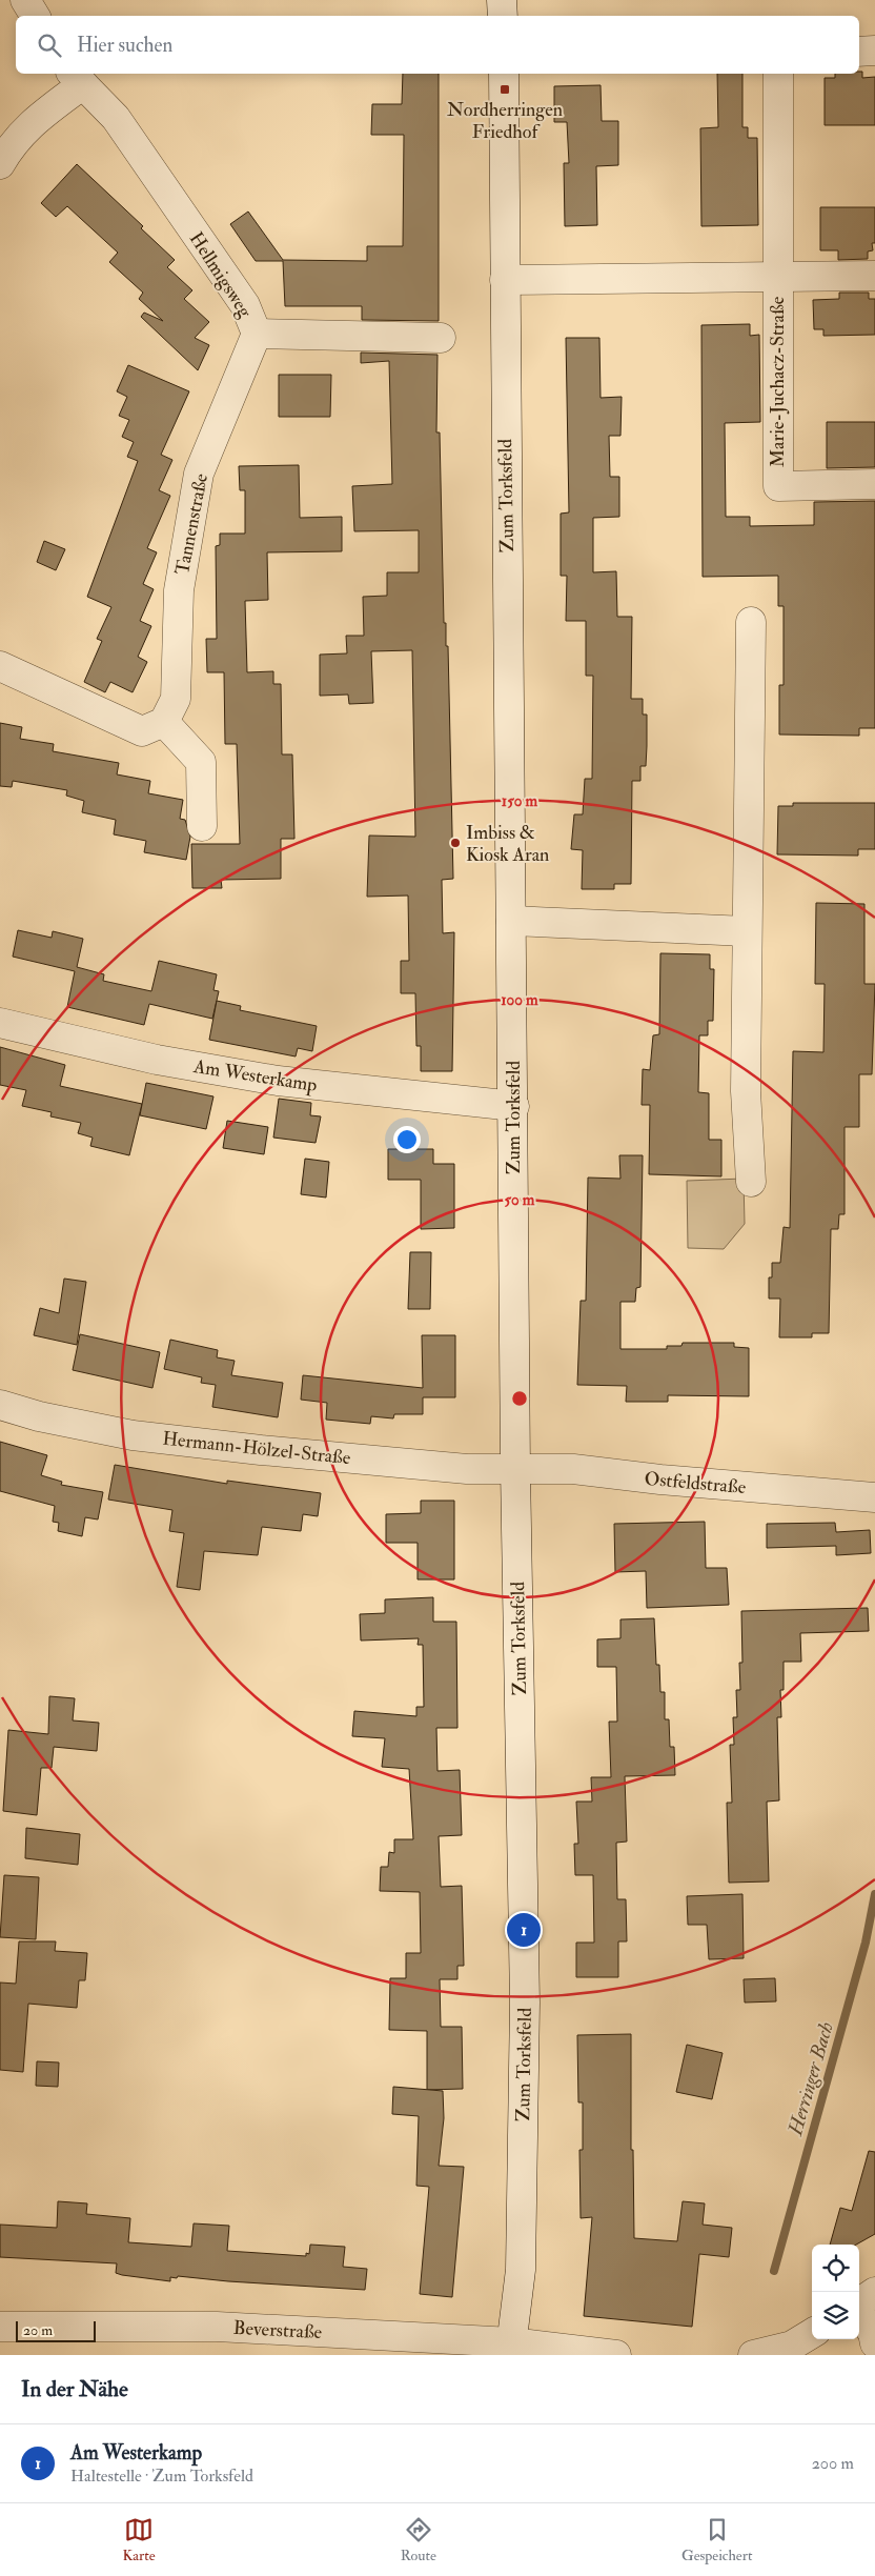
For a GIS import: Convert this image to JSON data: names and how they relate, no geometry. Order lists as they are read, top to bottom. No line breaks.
{"streets":{"street":["Hellmigsweg","Marie-Juchacz-Straße","Zum Torksfeld","Tannenstraße","Am Westerkamp","Hermann-Hölzel-Straße","Ostfeldstraße","Beverstraße"]},"crossings":[["Hellmigsweg","Tannenstraße"],["Marie-Juchacz-Straße","Zum Torksfeld"],["Zum Torksfeld","Am Westerkamp"],["Zum Torksfeld","Hermann-Hölzel-Straße"],["Zum Torksfeld","Ostfeldstraße"],["Zum Torksfeld","Beverstraße"],["Hermann-Hölzel-Straße","Ostfeldstraße"]],"water":["Herringer Bach"],"places":{"transit":["Nordherringen Friedhof"],"other":["Imbiss & Kiosk Aran"]},"scale_bar":"20 m","page":{"search":"Hier suchen","pins":"1","scale":"20 m","heading":"In der Nähe","list":[{"mark":"1","name":"Am Westerkamp","note":"Haltestelle · Zum Torksfeld","value":"200 m"}],"nav":["Karte","Route","Gespeichert"]},"rings":["150 m","100 m","50 m"]}
